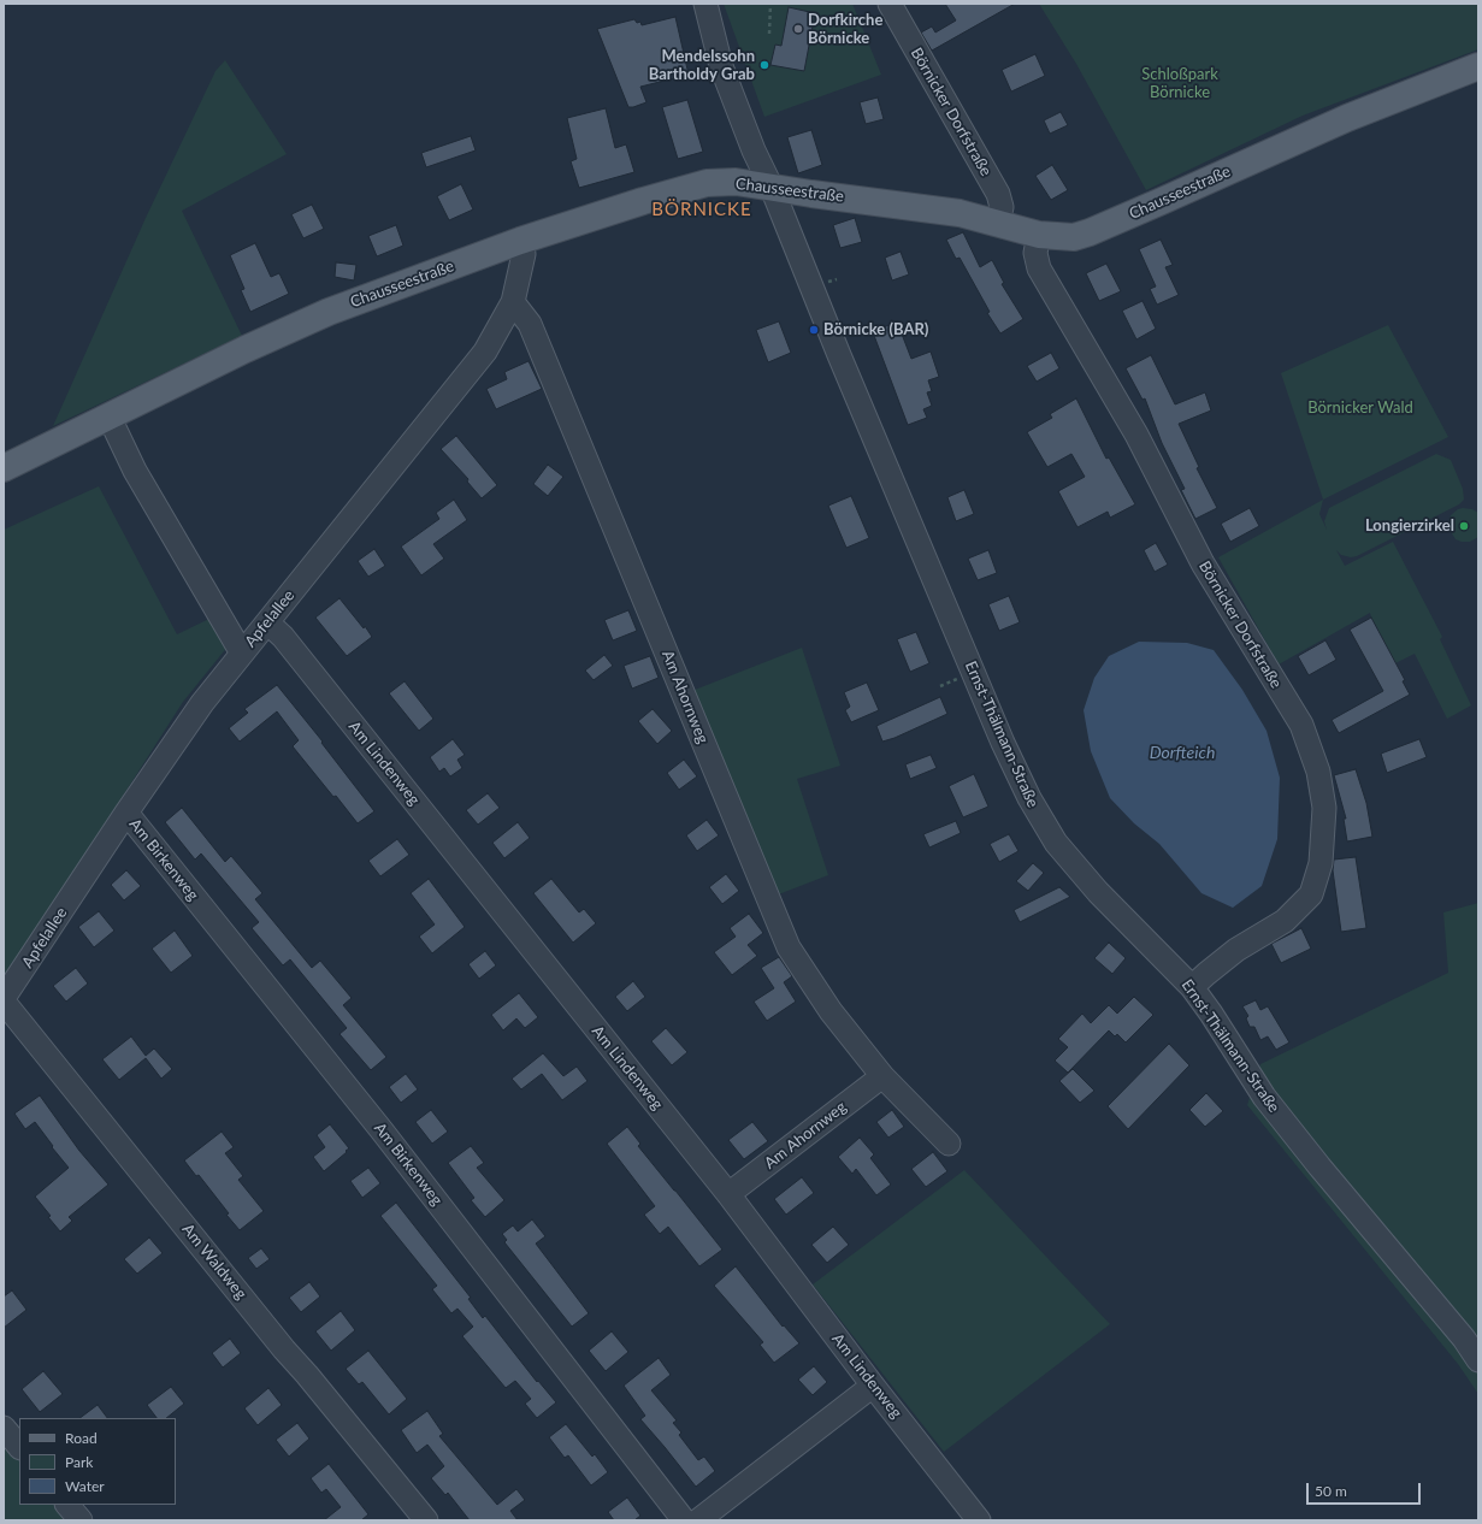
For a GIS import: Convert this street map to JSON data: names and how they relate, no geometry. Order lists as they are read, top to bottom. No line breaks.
{"streets":{"main road":["Chausseestraße"],"street":["Börnicker Dorfstraße","Apfelallee","Am Ahornweg","Ernst-Thälmann-Straße","Am Lindenweg","Am Birkenweg","Am Waldweg"]},"crossings":[["Börnicker Dorfstraße","Chausseestraße"],["Börnicker Dorfstraße","Ernst-Thälmann-Straße"],["Chausseestraße","Apfelallee"],["Chausseestraße","Ernst-Thälmann-Straße"],["Apfelallee","Am Ahornweg"],["Apfelallee","Am Lindenweg"],["Apfelallee","Am Birkenweg"],["Apfelallee","Am Waldweg"],["Am Ahornweg","Am Lindenweg"]],"districts":["BÖRNICKE"],"water":["Dorfteich"],"parks":["Schloßpark Börnicke","Börnicker Wald"],"places":["Dorfkirche Börnicke","Mendelssohn Bartholdy Grab","Börnicke (BAR)","Longierzirkel"],"legend":["Road","Park","Water"],"scale_bar":"50 m"}
